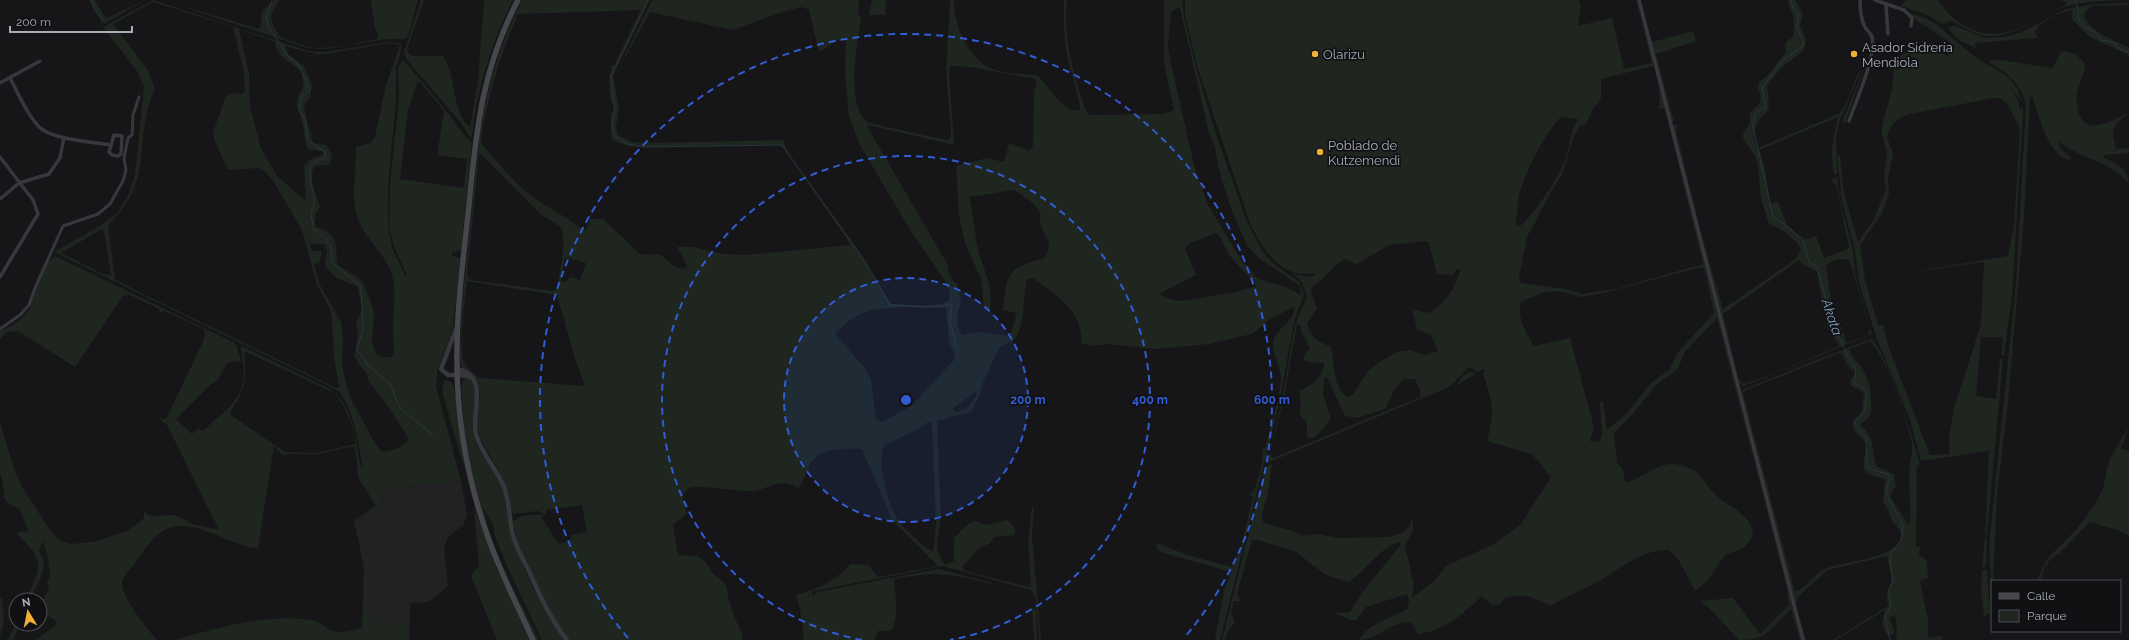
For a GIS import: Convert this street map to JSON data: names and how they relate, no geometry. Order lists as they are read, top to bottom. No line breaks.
{"water":["Akata"],"places":["Olarizu","Asador Sidrería Mendiola","Poblado de Kutzemendi"],"legend":["Calle","Parque"],"scale_bar":"200 m","north":"top","rings":["200 m","400 m","600 m"]}
